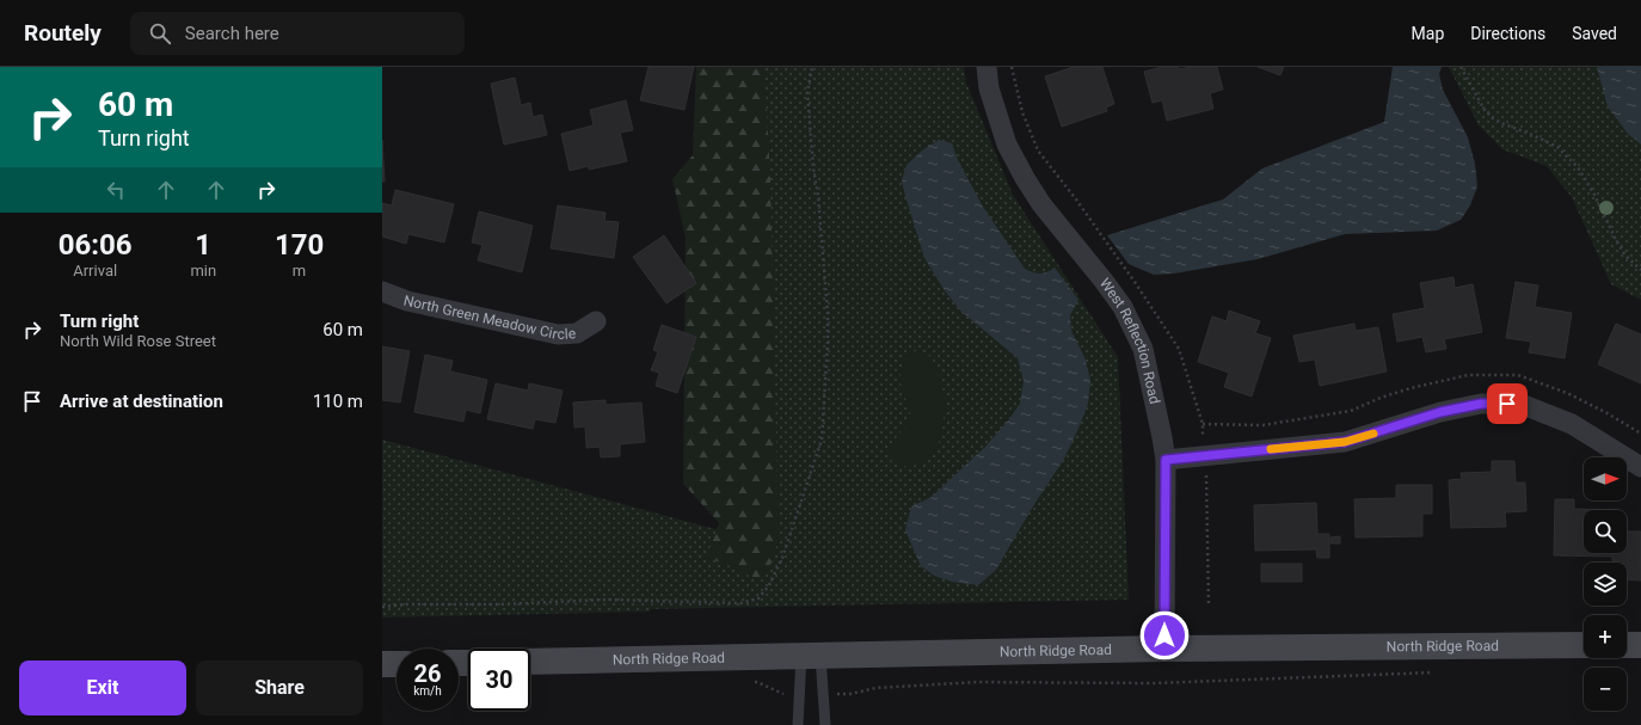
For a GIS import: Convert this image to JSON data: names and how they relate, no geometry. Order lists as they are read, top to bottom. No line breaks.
{"streets":{"main road":["North Ridge Road"],"street":["North Green Meadow Circle","West Reflection Road"]},"crossings":[["West Reflection Road","North Ridge Road"]],"north":"right","page":{"header":"Routely","search":"Search here","nav":["Map","Directions","Saved"],"turn":["60 m","Turn right"],"eta":["06:06","Arrival","1","min","170","m"],"list":[{"name":"Turn right","note":"North Wild Rose Street","value":"60 m"},{"name":"Arrive at destination","value":"110 m"}],"map_buttons":["+","−"],"speed":"26 km/h","limit":"30","buttons":["Exit","Share"]}}
